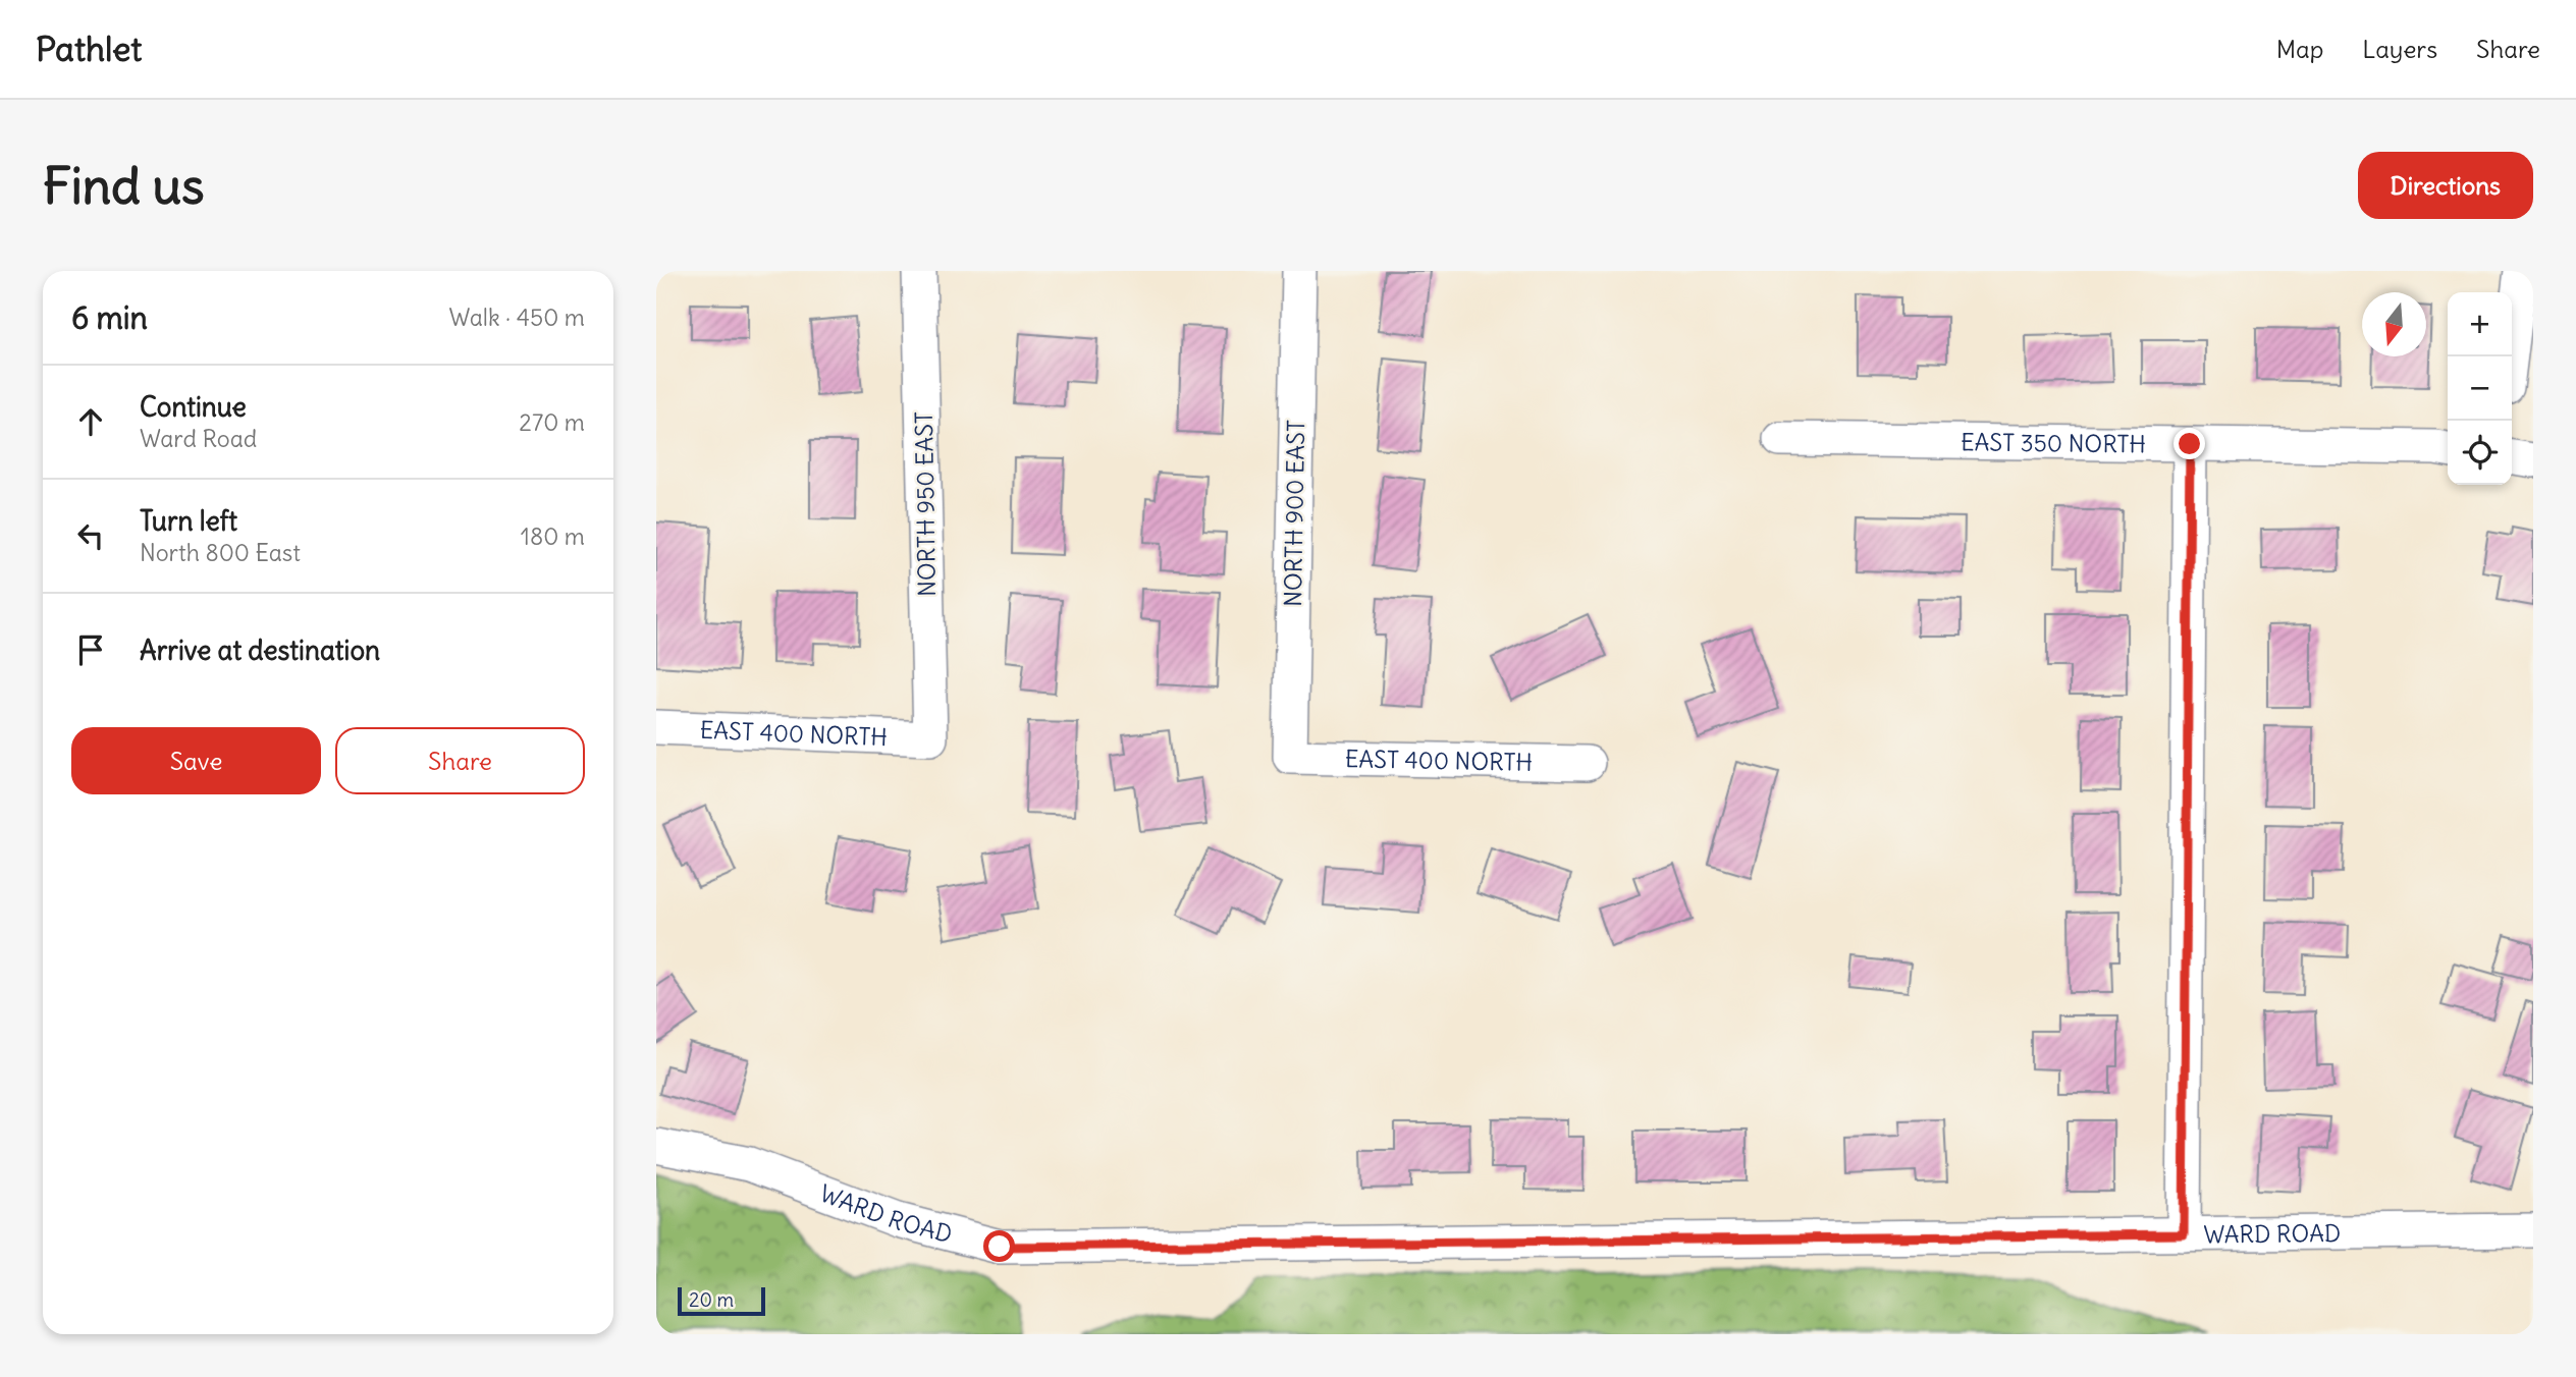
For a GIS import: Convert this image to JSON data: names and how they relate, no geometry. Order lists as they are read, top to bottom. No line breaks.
{"streets":{"street":["EAST 350 NORTH","NORTH 950 EAST","NORTH 900 EAST","EAST 400 NORTH","WARD ROAD"]},"crossings":[["NORTH 950 EAST","EAST 400 NORTH"],["NORTH 900 EAST","EAST 400 NORTH"]],"scale_bar":"20 m","north":"bottom","page":{"header":"Pathlet","nav":["Map","Layers","Share"],"buttons":["Directions",["Save","Share"]],"title":"Find us","heading":["6 min","Walk · 450 m"],"map_buttons":["+","−"],"list":[["Continue","Ward Road","270 m"],["Turn left","North 800 East","180 m"],"Arrive at destination"],"scale":"20 m"}}
